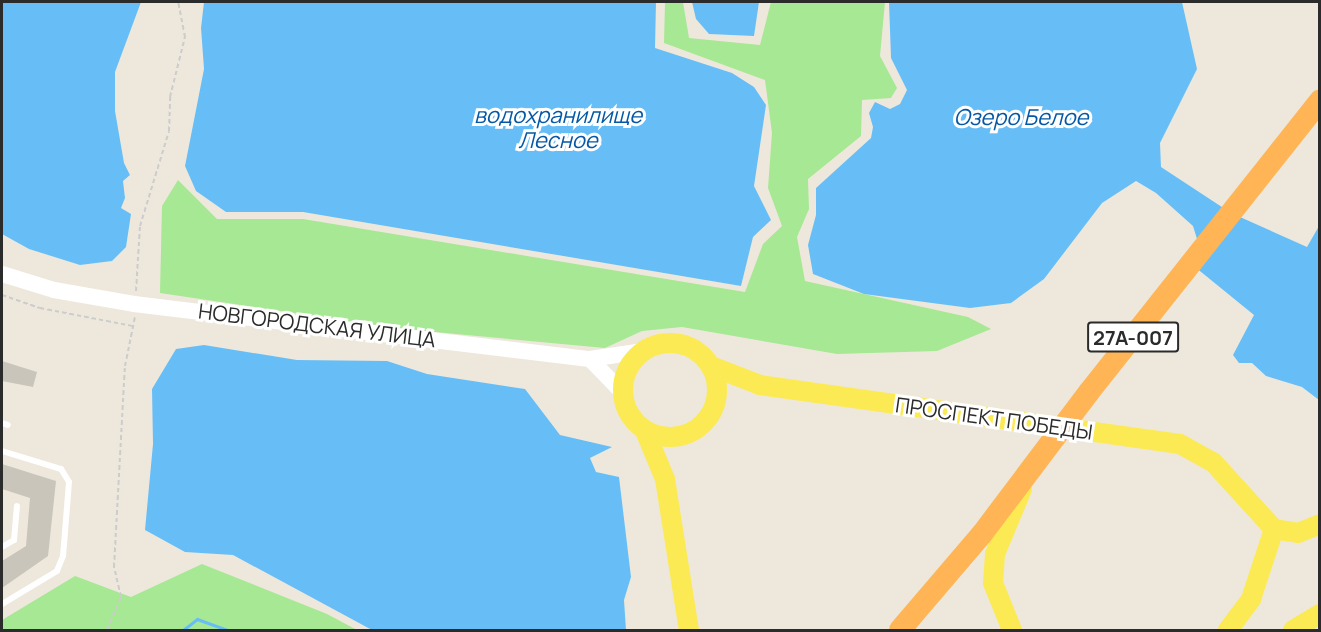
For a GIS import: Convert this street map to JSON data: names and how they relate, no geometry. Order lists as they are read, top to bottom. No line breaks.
{"streets":{"highway":["27А-007"],"main road":["ПРОСПЕКТ ПОБЕДЫ"],"street":["НОВГОРОДСКАЯ УЛИЦА"]},"crossings":[["НОВГОРОДСКАЯ УЛИЦА","ПРОСПЕКТ ПОБЕДЫ"]],"water":["водохранилище Лесное","Озеро Белое"]}
